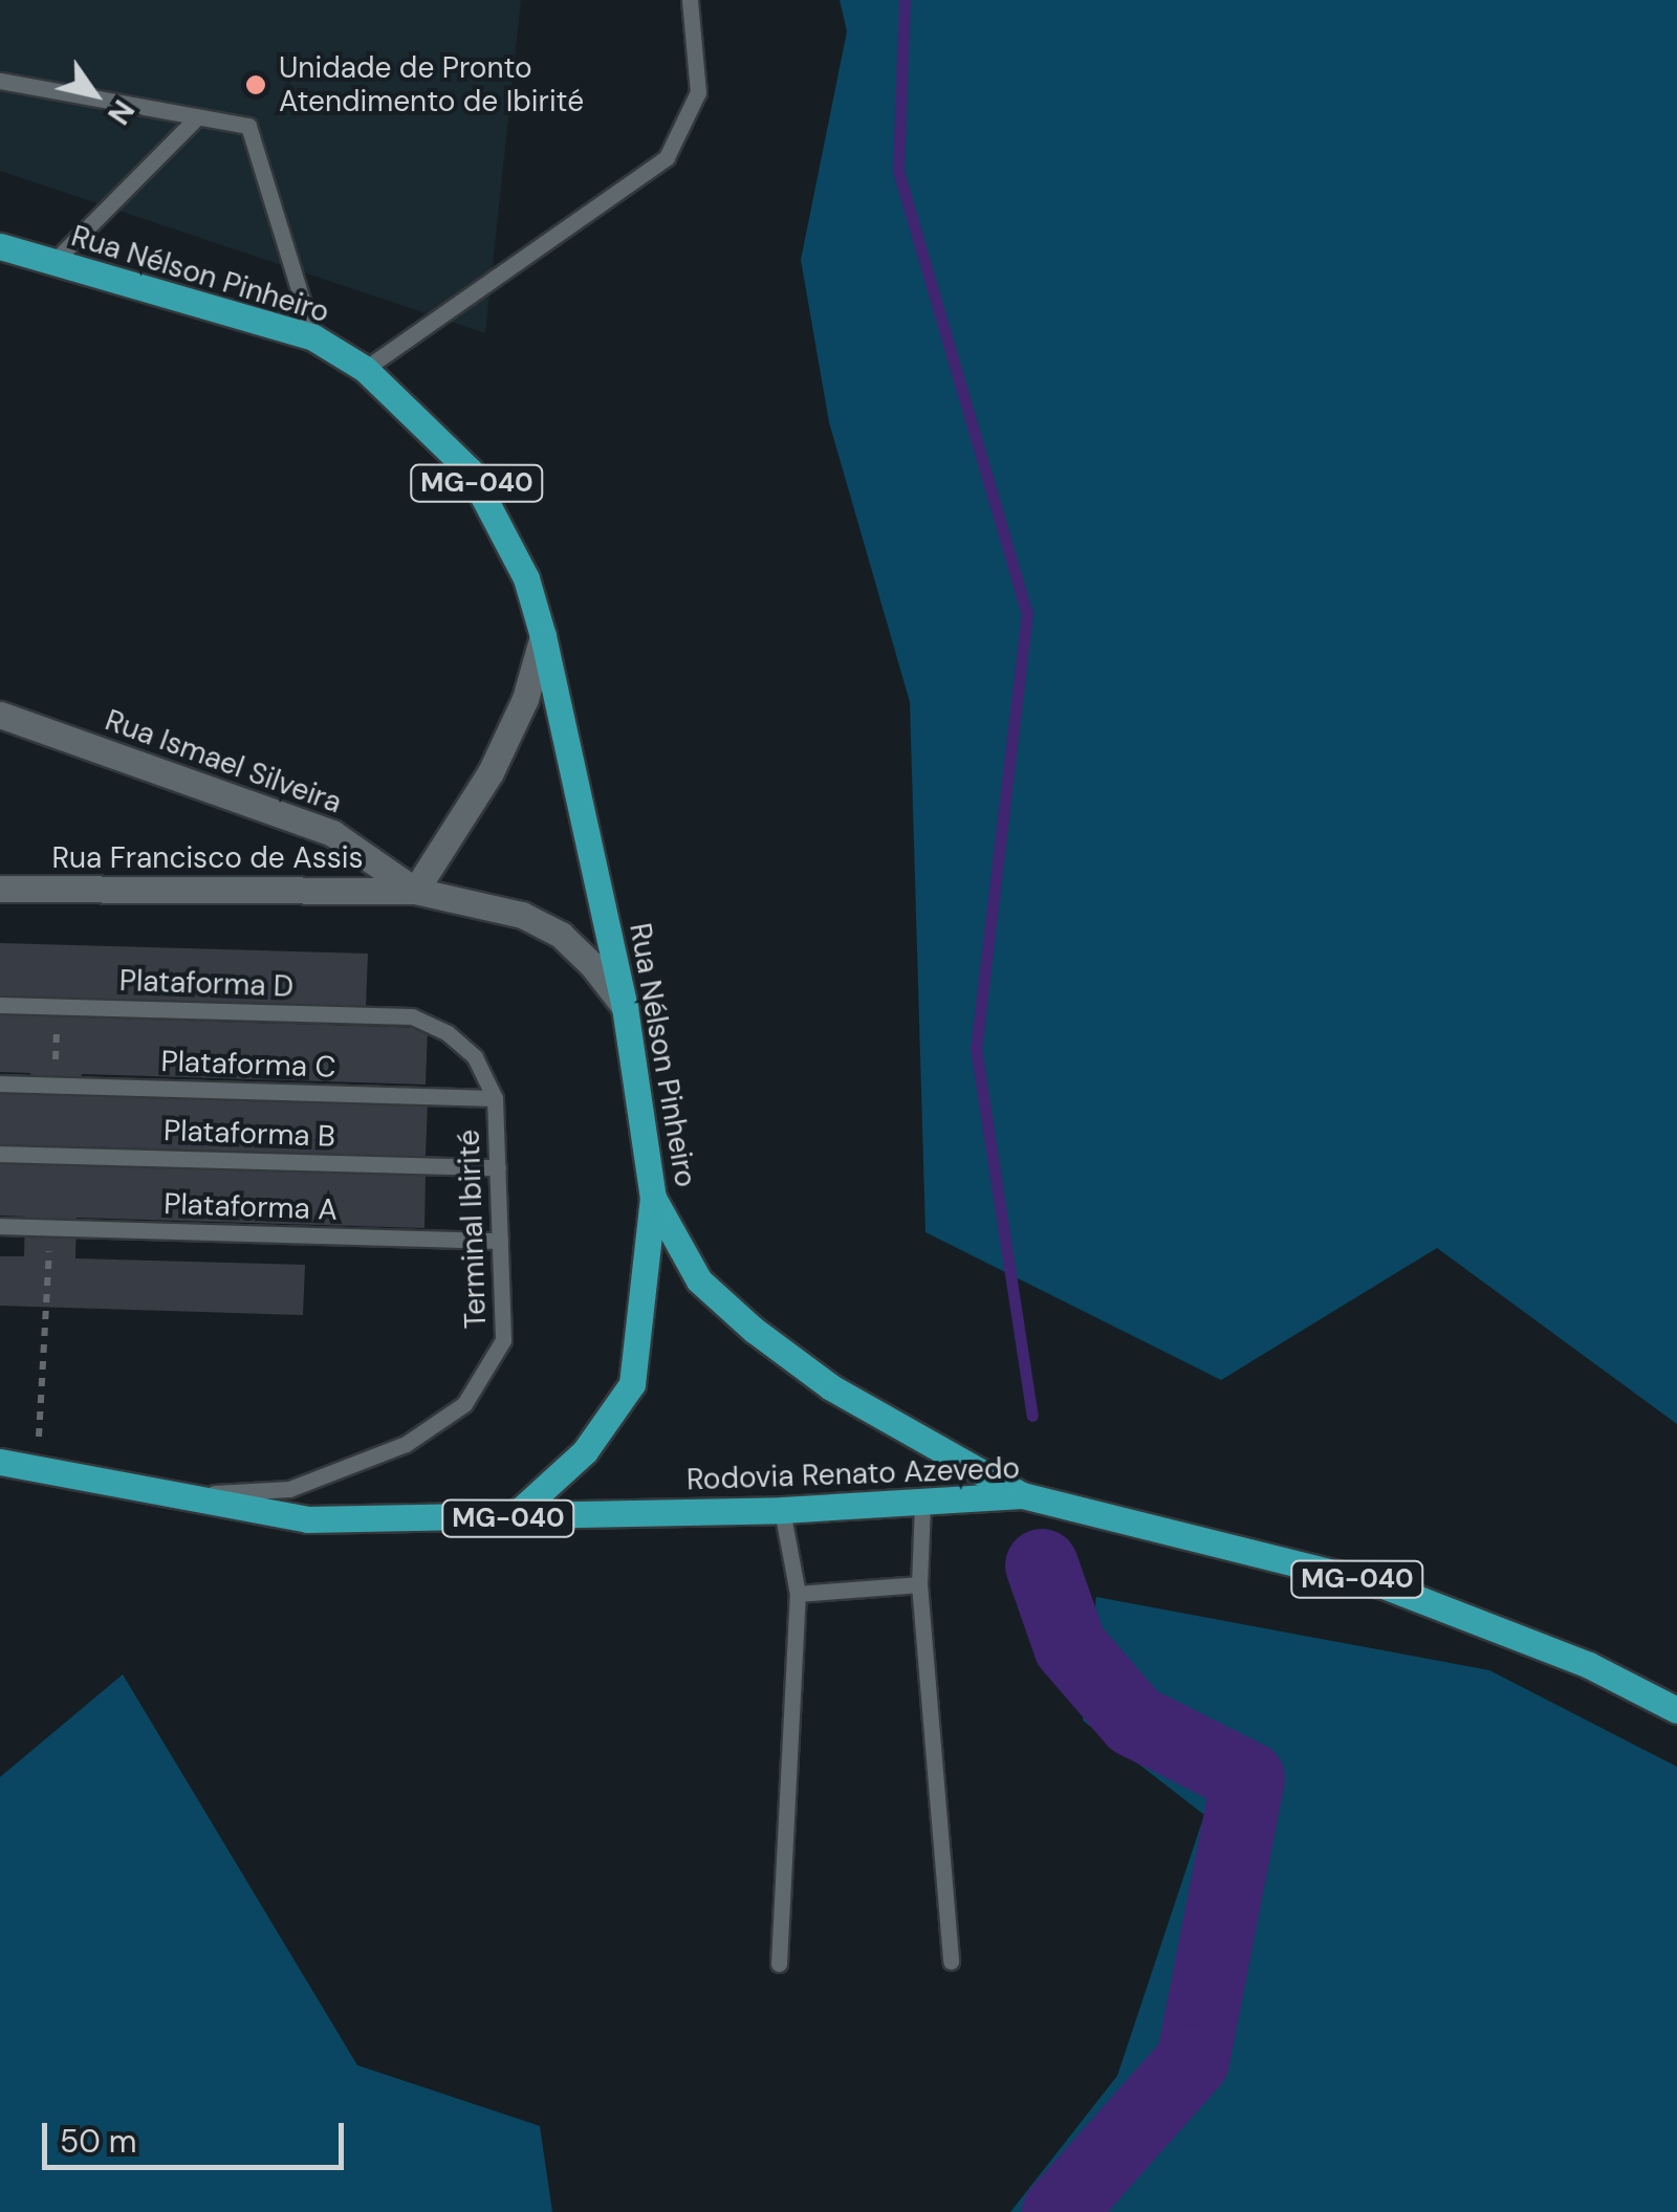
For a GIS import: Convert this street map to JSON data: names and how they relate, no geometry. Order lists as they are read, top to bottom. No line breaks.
{"streets":{"main road":["Rua Nélson Pinheiro","MG-040","Rodovia Renato Azevedo"],"street":["Rua Ismael Silveira","Rua Francisco de Assis"],"lane":["Plataforma D","Plataforma C","Plataforma B","Plataforma A","Terminal Ibirité"]},"crossings":[["Rua Nélson Pinheiro","Rua Ismael Silveira"],["Rua Nélson Pinheiro","Rodovia Renato Azevedo"],["Rua Ismael Silveira","Rua Francisco de Assis"],["Plataforma D","Terminal Ibirité"],["Plataforma C","Terminal Ibirité"],["Plataforma B","Terminal Ibirité"],["Plataforma A","Terminal Ibirité"],["Terminal Ibirité","Rodovia Renato Azevedo"]],"places":["Unidade de Pronto Atendimento de Ibirité"],"scale_bar":"50 m","north":"bottom right"}
